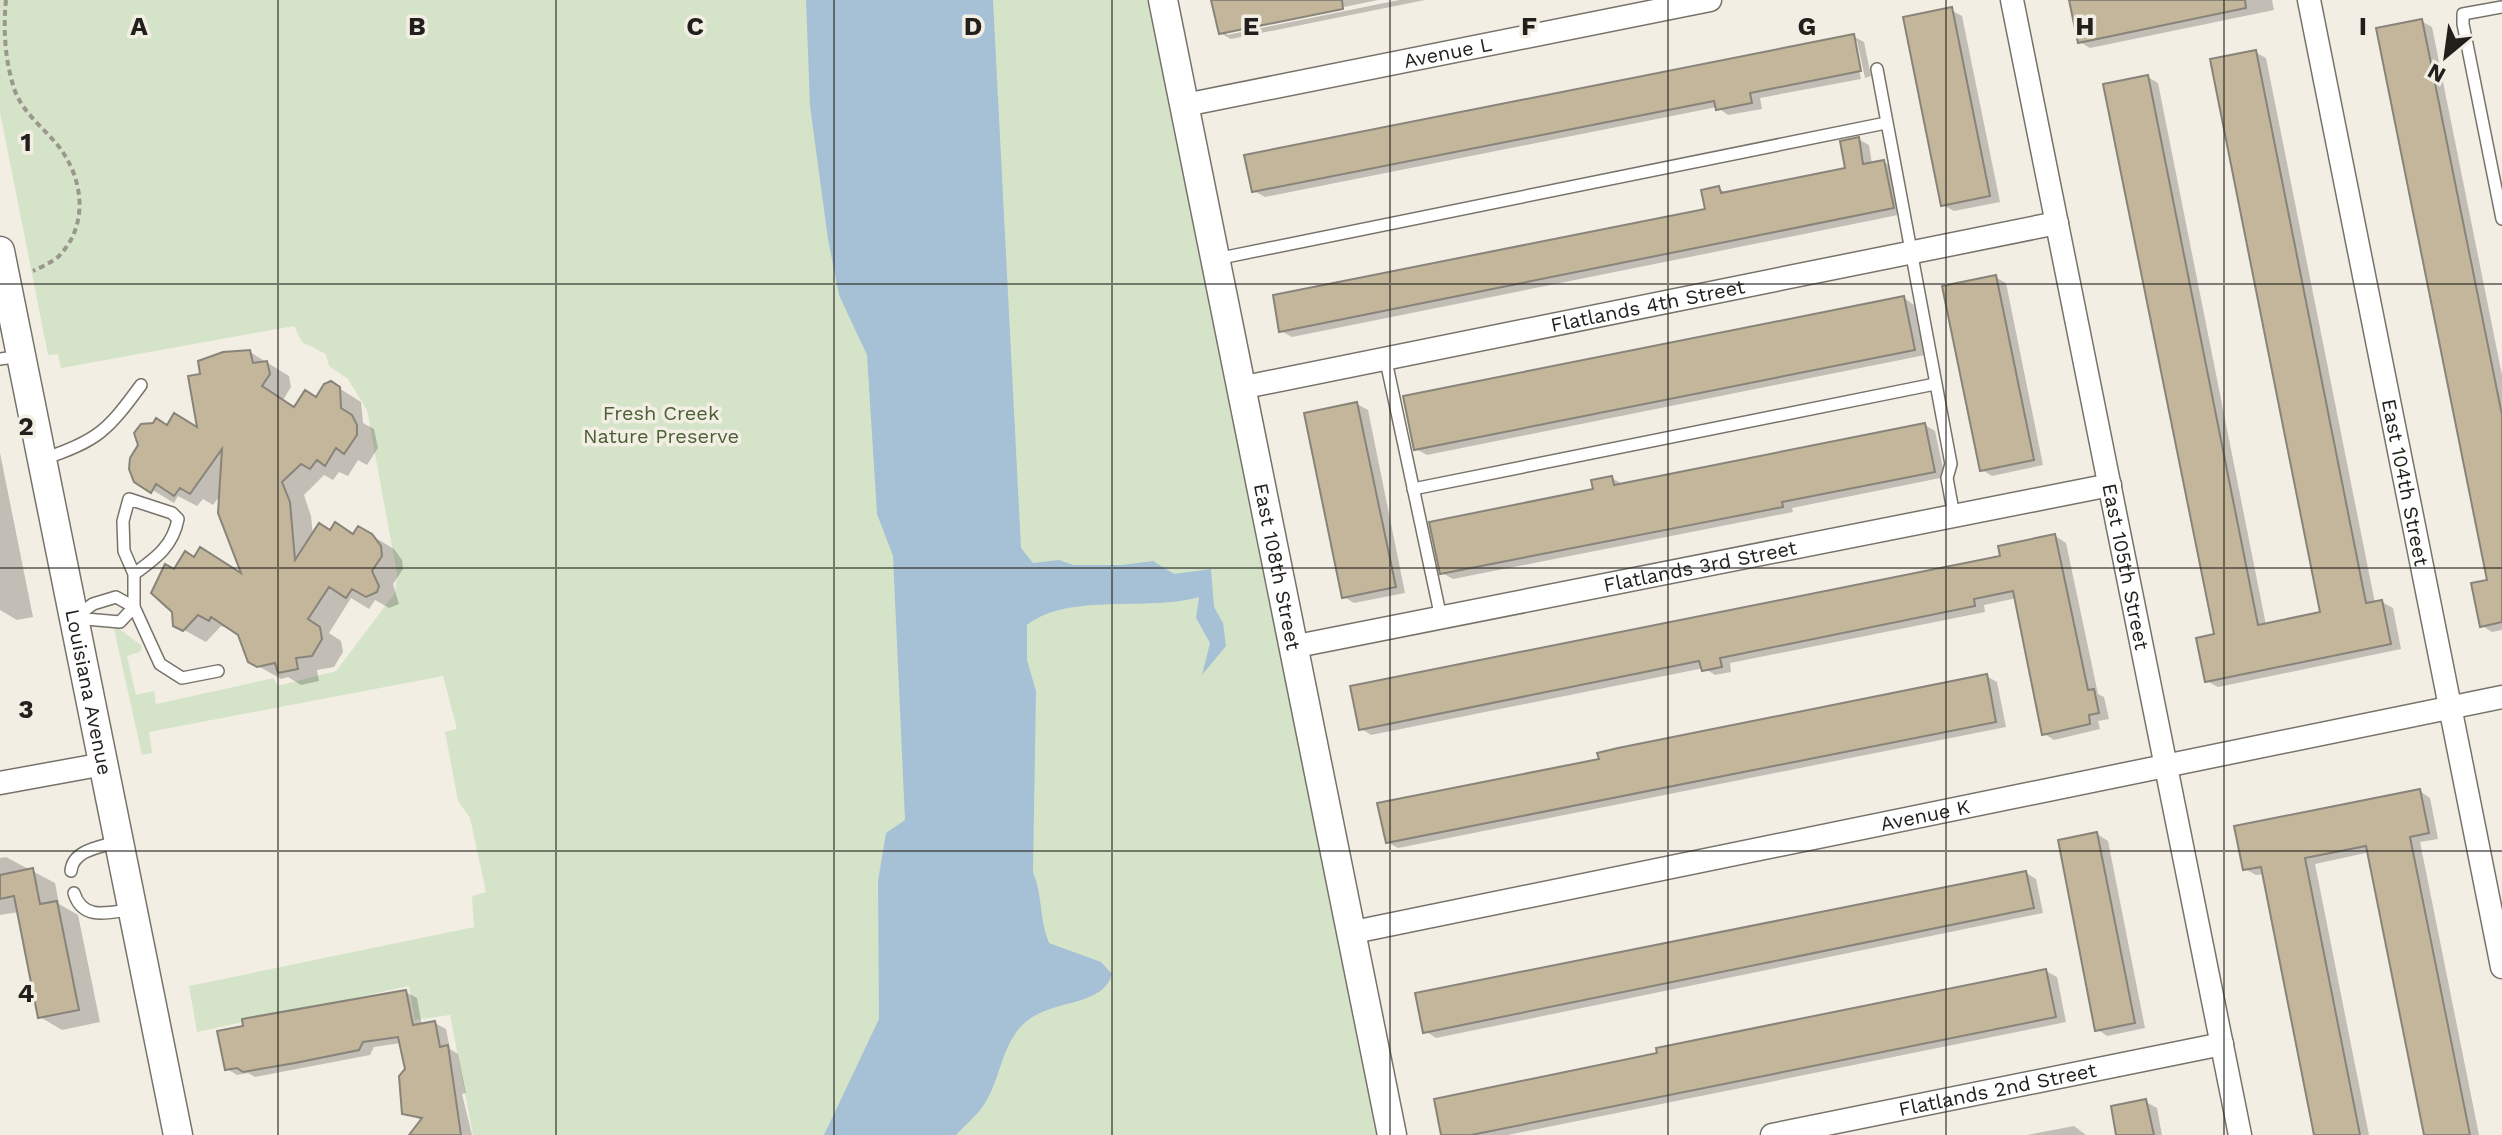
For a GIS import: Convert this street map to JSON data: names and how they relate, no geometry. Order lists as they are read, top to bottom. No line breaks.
{"streets":{"street":["Avenue L","Flatlands 4th Street","East 104th Street","Flatlands 3rd Street","East 105th Street","East 108th Street","Louisiana Avenue","Avenue K","Flatlands 2nd Street"]},"crossings":[["Avenue L","East 108th Street"],["Flatlands 4th Street","East 105th Street"],["Flatlands 4th Street","East 108th Street"],["East 104th Street","Avenue K"],["Flatlands 3rd Street","East 105th Street"],["Flatlands 3rd Street","East 108th Street"],["East 105th Street","Avenue K"],["East 105th Street","Flatlands 2nd Street"],["East 108th Street","Avenue K"]],"parks":["Fresh Creek Nature Preserve"],"north":"bottom left","grid":{"columns":["A","B","C","D","E","F","G","H","I"],"rows":["1","2","3","4"]}}
